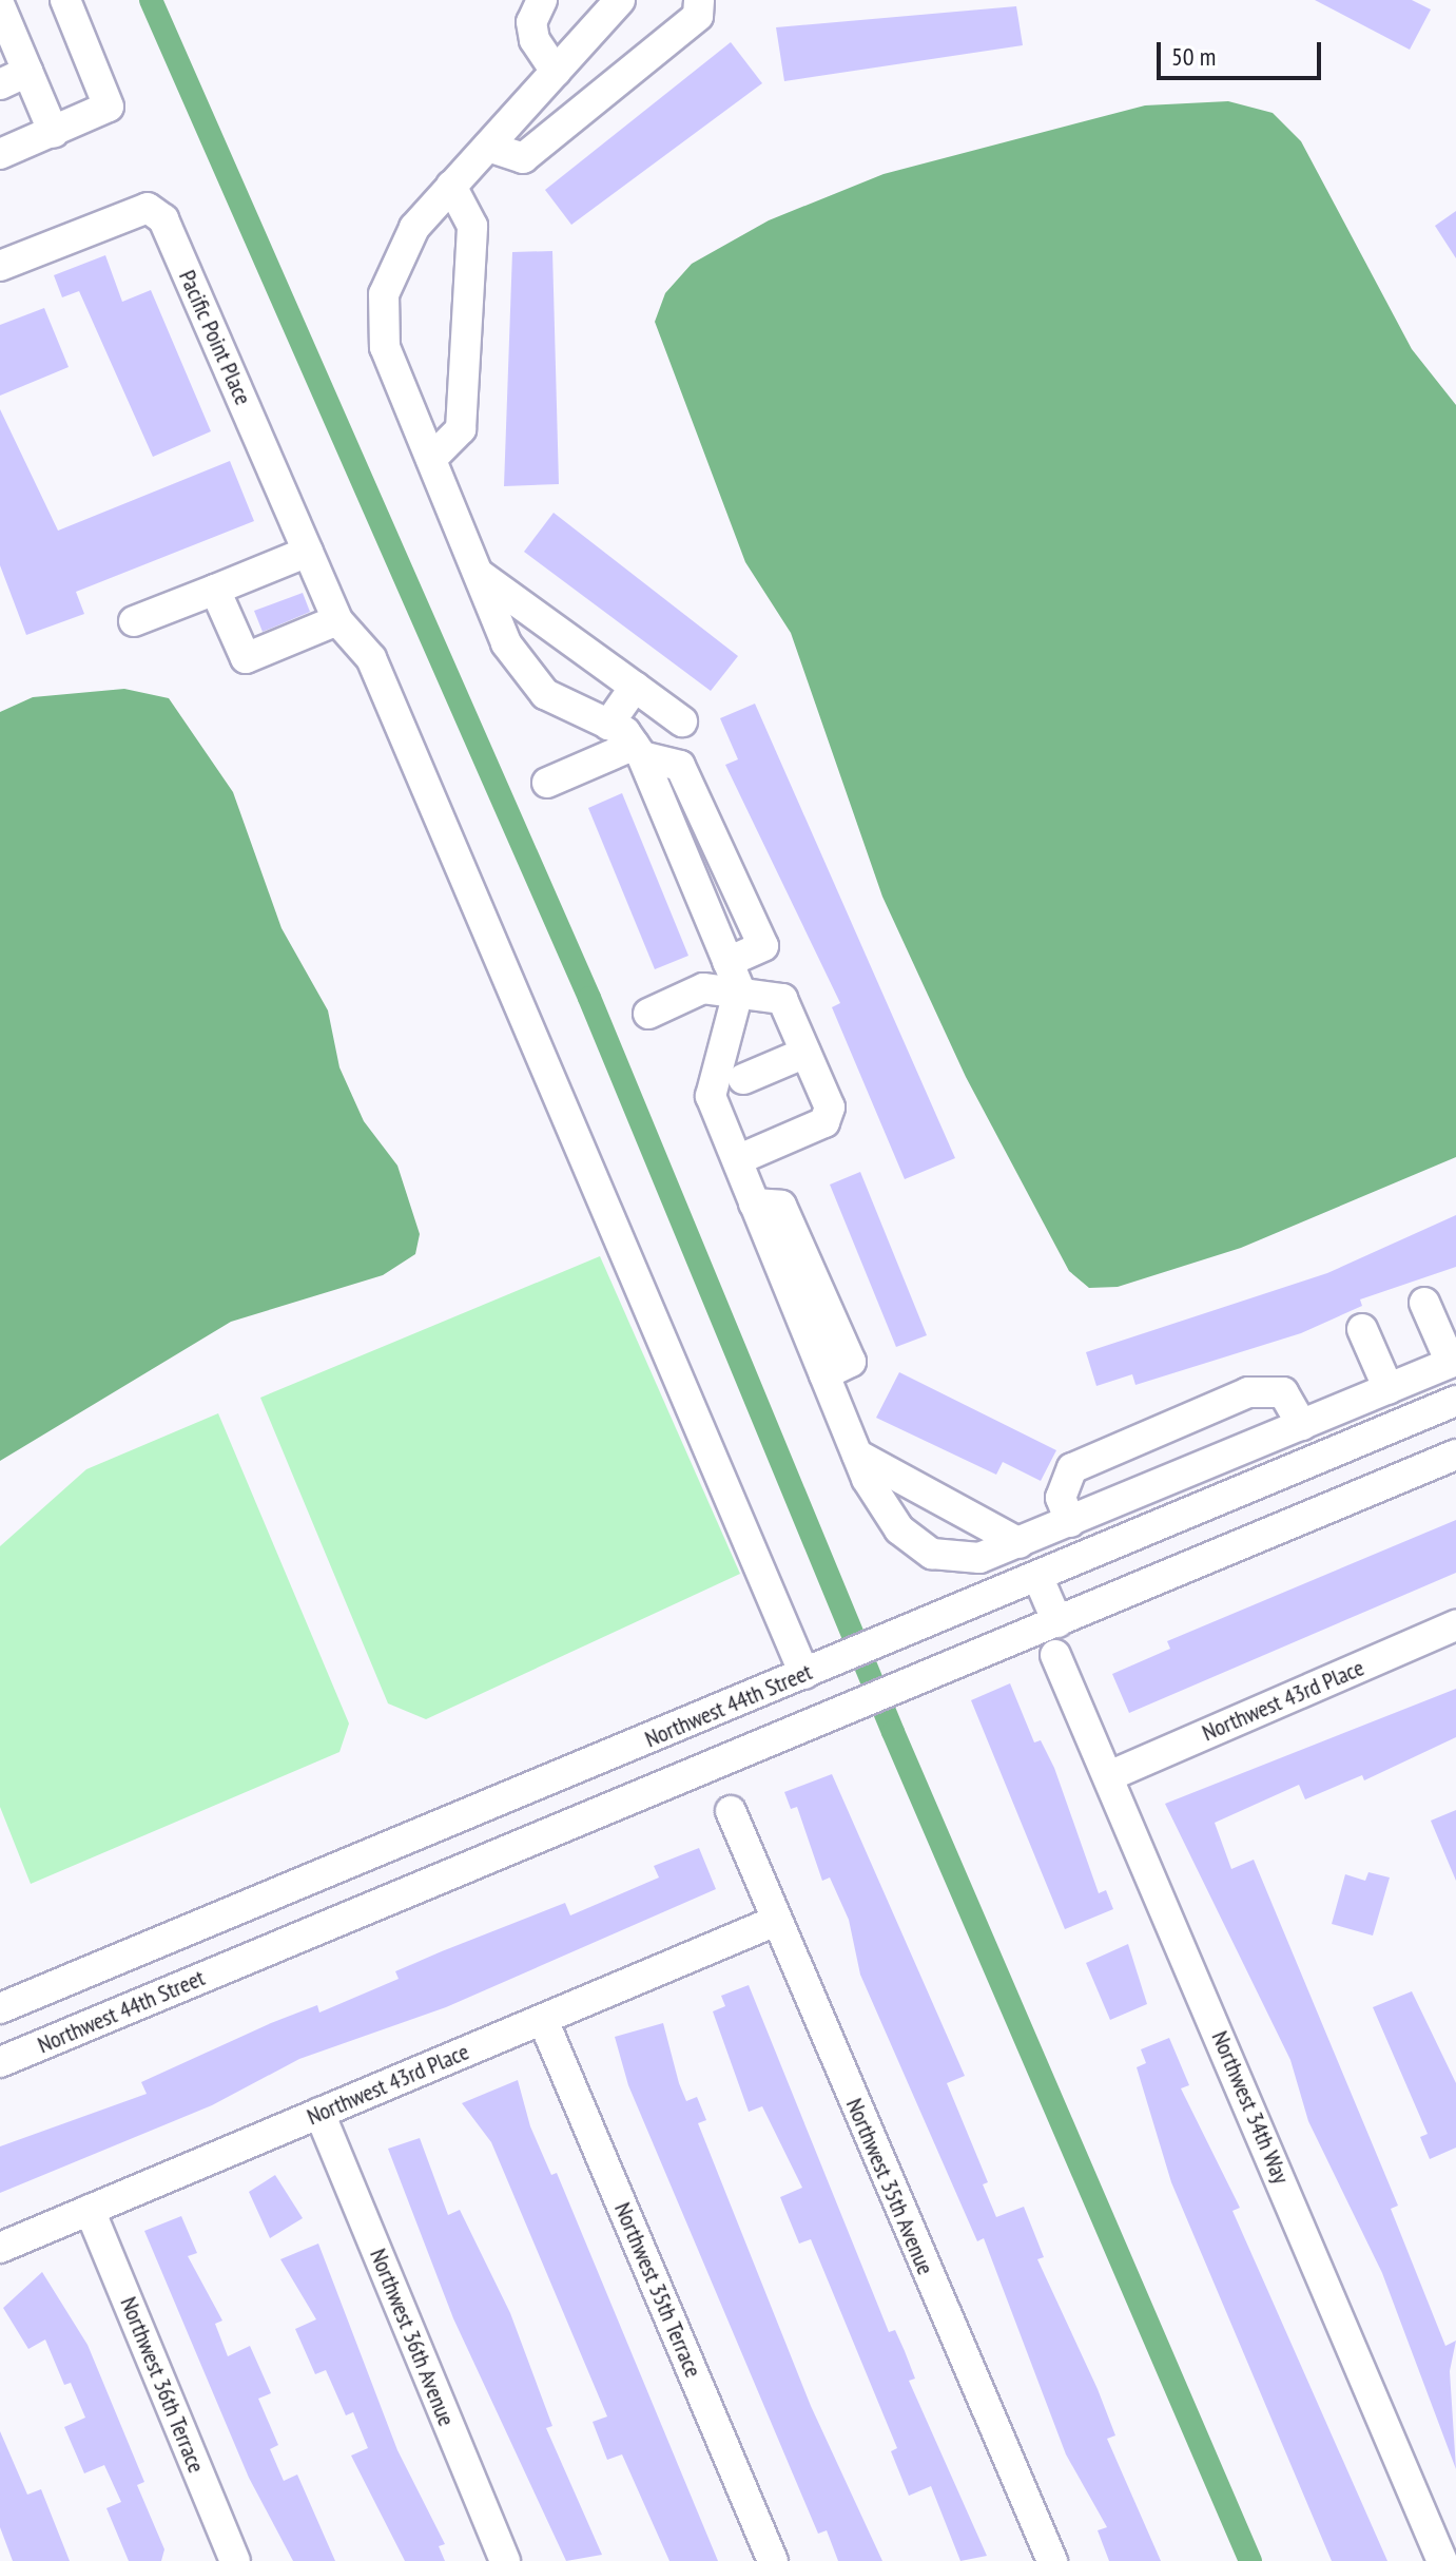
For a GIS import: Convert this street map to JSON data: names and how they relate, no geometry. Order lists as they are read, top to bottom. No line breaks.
{"streets":{"street":["Pacific Point Place","Northwest 43rd Place","Northwest 44th Street","Northwest 34th Way","Northwest 35th Avenue","Northwest 35th Terrace","Northwest 36th Avenue","Northwest 36th Terrace"]},"crossings":[["Pacific Point Place","Northwest 44th Street"],["Northwest 43rd Place","Northwest 34th Way"],["Northwest 43rd Place","Northwest 35th Avenue"],["Northwest 43rd Place","Northwest 35th Terrace"],["Northwest 43rd Place","Northwest 36th Avenue"],["Northwest 43rd Place","Northwest 36th Terrace"]],"scale_bar":"50 m"}
